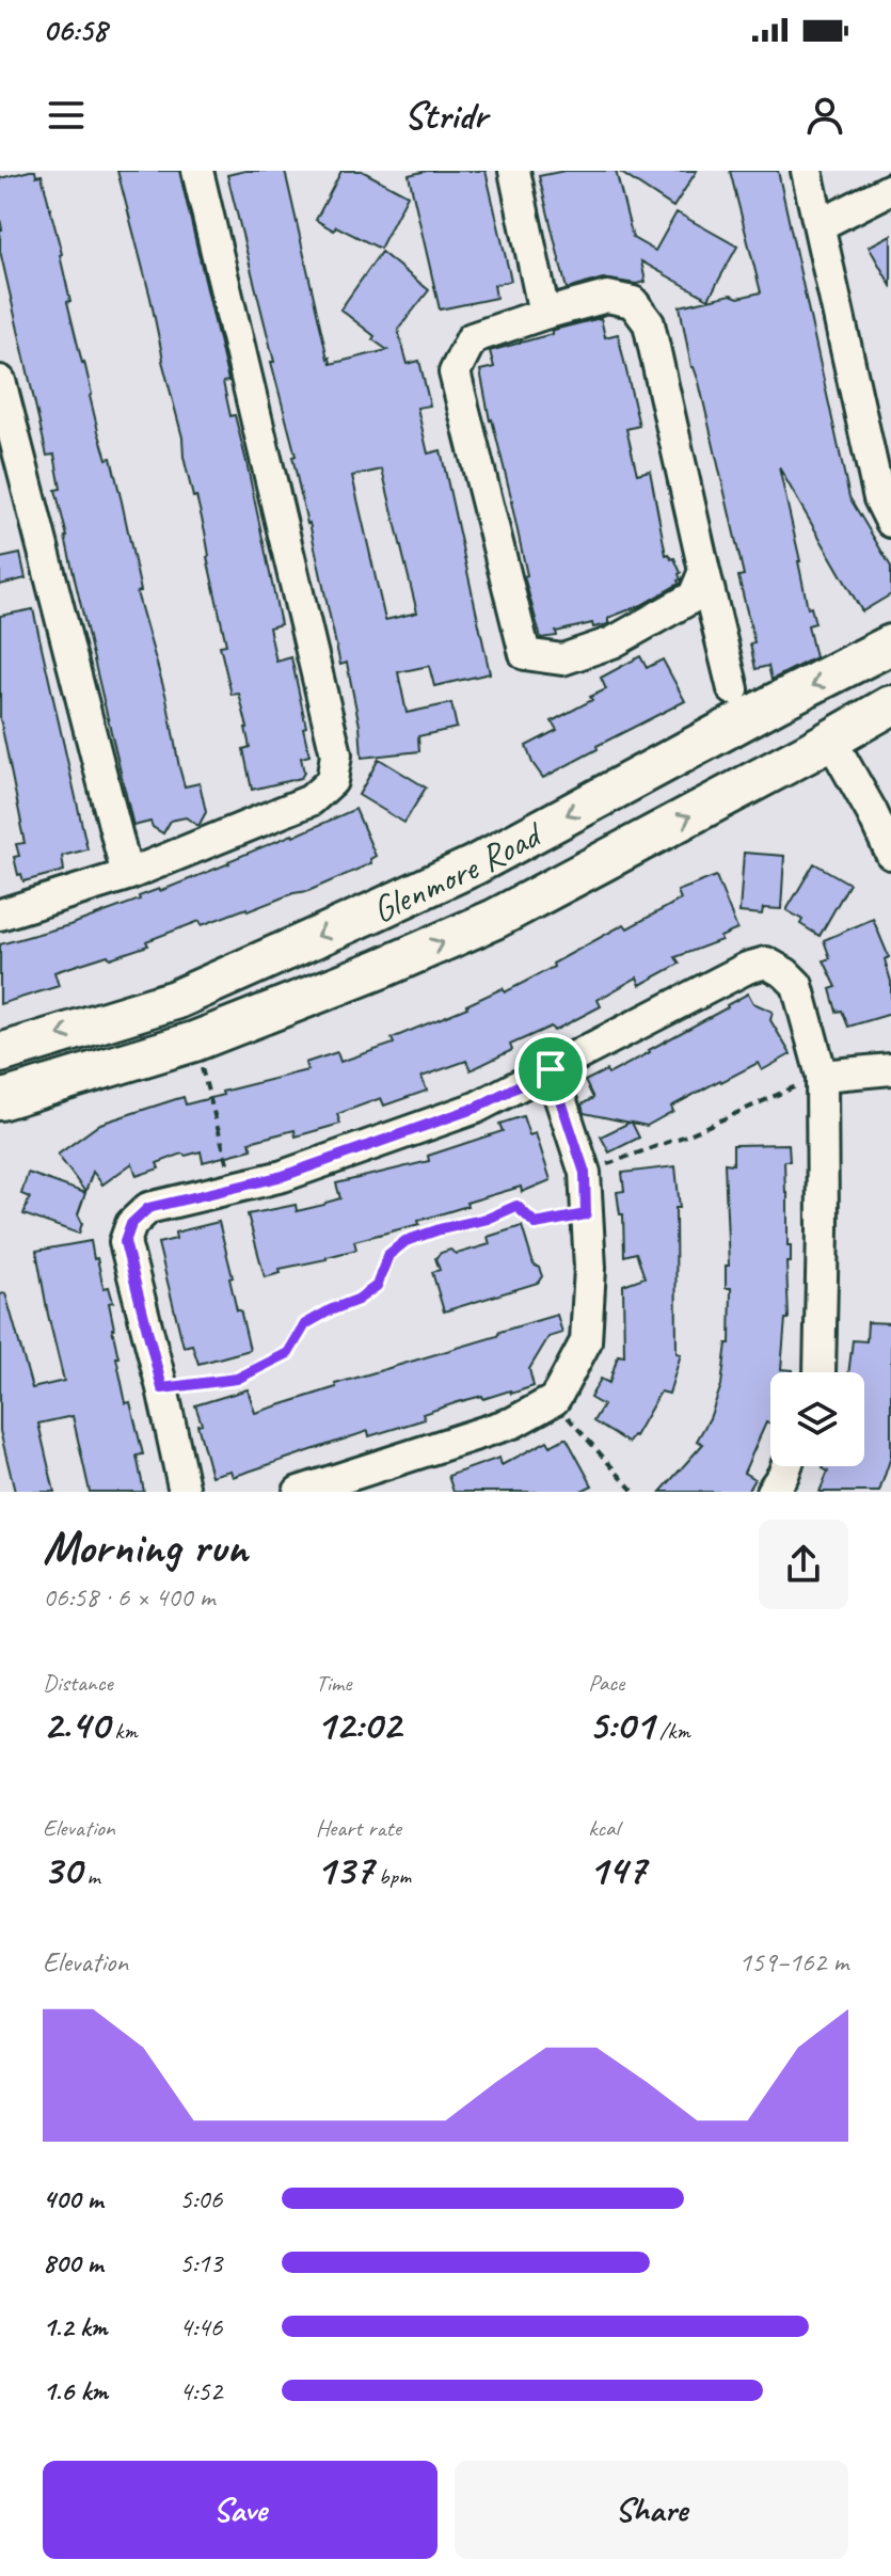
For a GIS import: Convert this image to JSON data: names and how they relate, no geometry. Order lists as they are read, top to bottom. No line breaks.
{"streets":{"main road":["Glenmore Road"]},"page":{"status":"06:58","header":"Stridr","heading":["Morning run","06:58 · 6 × 400 m"],"stats":[["Distance","2.40 km"],["Time","12:02"],["Pace","5:01 /km"],["Elevation","30 m"],["Heart rate","137 bpm"],["kcal","147"]],"chart":["Elevation","159–162 m"],"list":[{"name":"400 m","note":"5:06"},{"name":"800 m","note":"5:13"},{"name":"1.2 km","note":"4:46"},{"name":"1.6 km","note":"4:52"}],"buttons":["Save","Share"]}}
